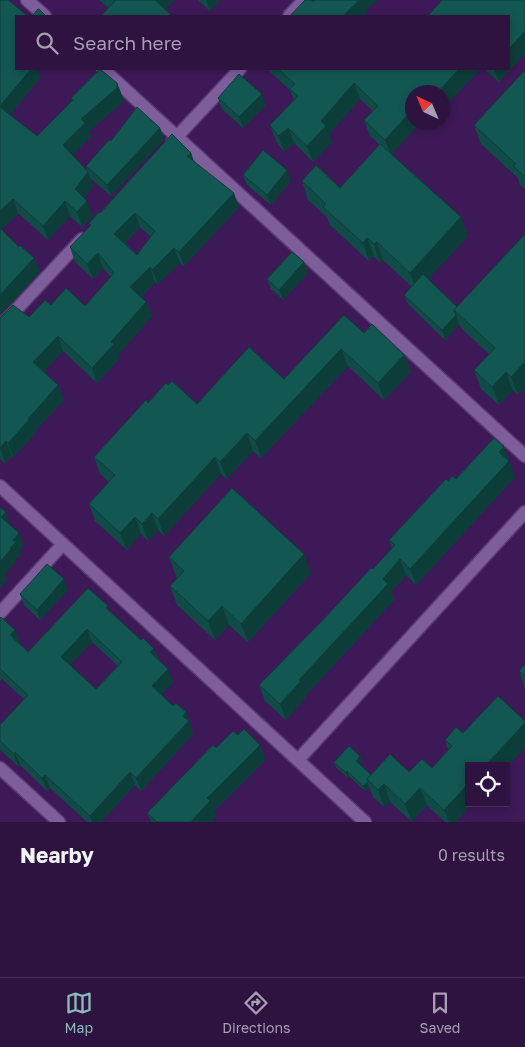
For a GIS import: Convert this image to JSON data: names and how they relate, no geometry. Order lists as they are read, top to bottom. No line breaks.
{"north":"top left","page":{"search":"Search here","heading":["Nearby","0 results"],"nav":["Map","Directions","Saved"]}}
